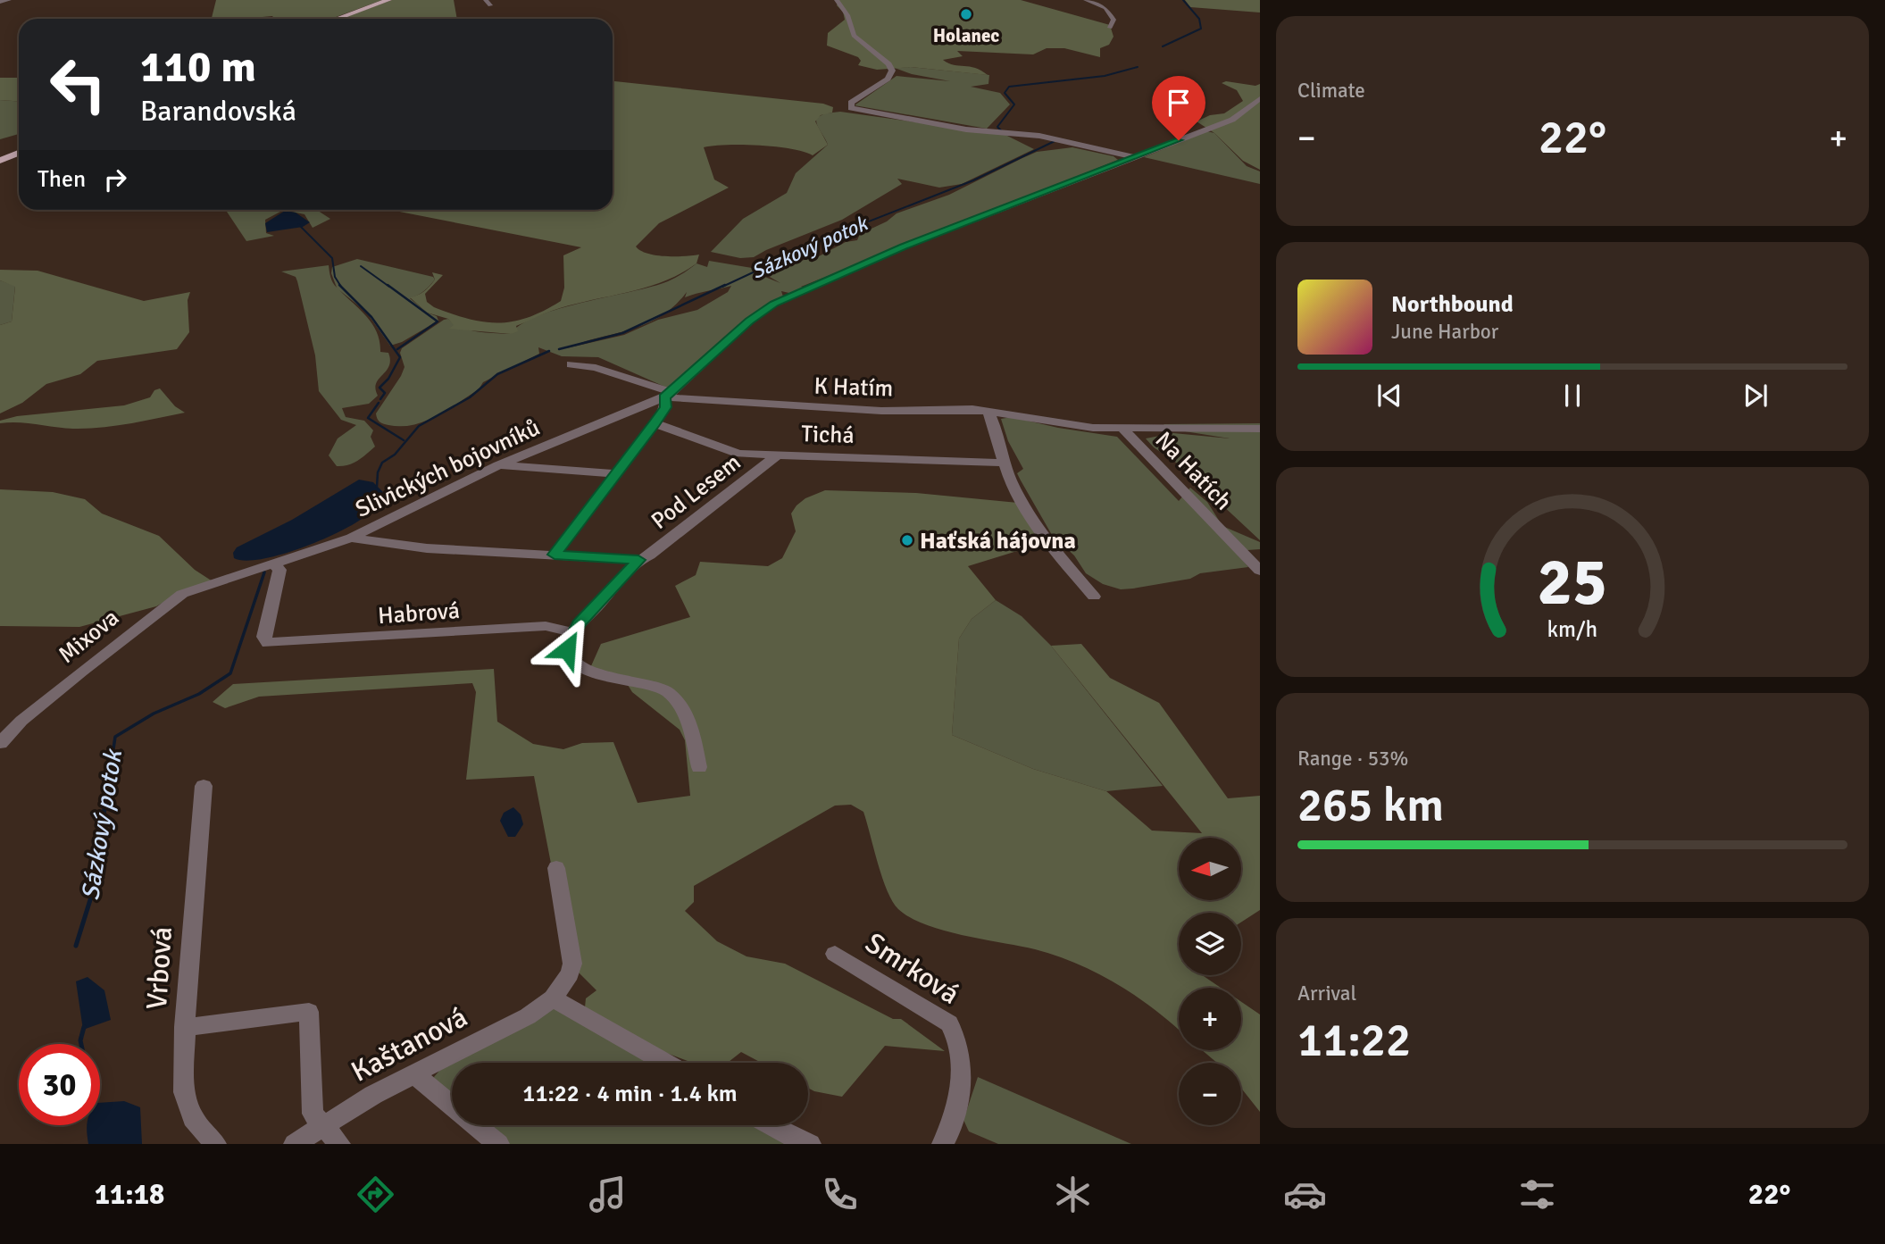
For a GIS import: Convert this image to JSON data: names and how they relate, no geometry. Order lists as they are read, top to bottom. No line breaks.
{"streets":{"street":["K Hatím","Tichá","Slivických bojovníků","Na Hatích","Pod Lesem","Habrová","Mixova","Vrbová","Smrková","Kaštanová"]},"crossings":[["K Hatím","Slivických bojovníků"],["K Hatím","Na Hatích"],["Tichá","Pod Lesem"],["Slivických bojovníků","Habrová"],["Slivických bojovníků","Mixova"],["Pod Lesem","Habrová"]],"water":["Sázkový potok"],"places":["Holanec","Haťská hájovna"],"north":"left","page":{"tile":["Climate",["Range · 53%","265 km"],["Arrival","11:22"]],"turn":["110 m","Barandovská"],"heat":["−","22°","+"],"then":"Then","song":["Northbound","June Harbor"],"map_buttons":["+","−"],"limit":"30","trip":"11:22 · 4 min · 1.4 km","tabs":["11:18","22°"],"gauge":["25","km/h"]}}
